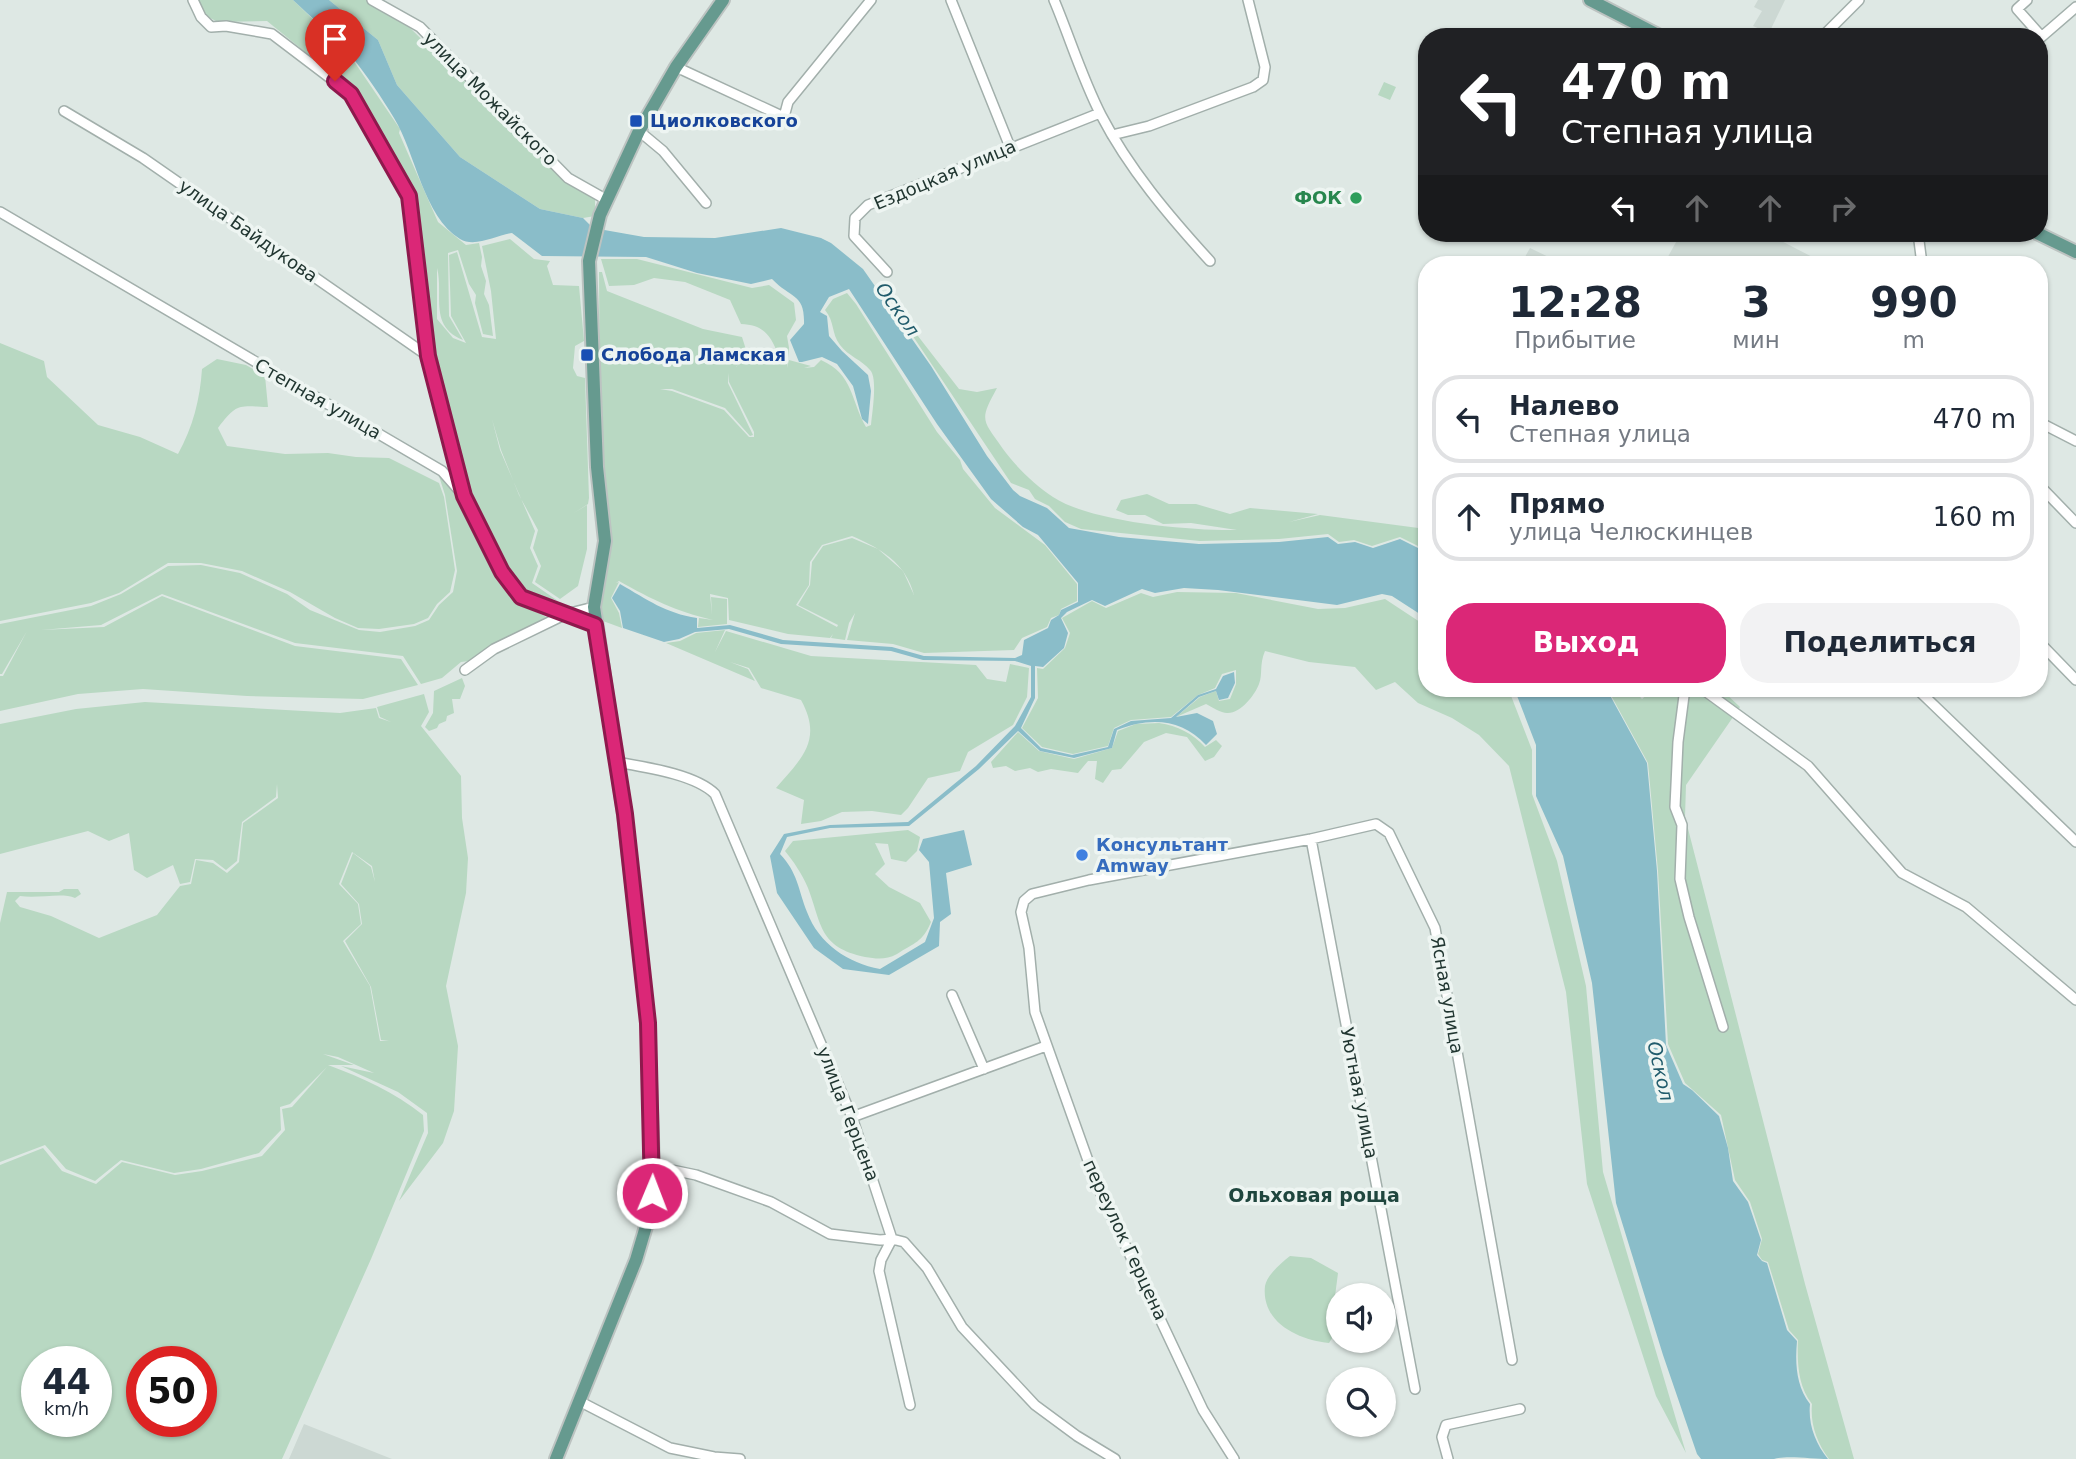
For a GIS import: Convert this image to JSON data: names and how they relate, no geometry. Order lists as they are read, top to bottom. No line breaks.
{"streets":{"street":["улица Можайского","Ездоцкая улица","улица Байдукова","Степная улица","Ясная улица","Уютная улица","улица Герцена","переулок Герцена"]},"crossings":[["Ясная улица","Уютная улица"],["Ясная улица","переулок Герцена"]],"districts":["Ольховая роща"],"water":["Оскол"],"places":{"transit":["Циолковского","Слобода Ламская"],"other":["ФОК","Консультант Amway"]},"page":{"turn":["470 m","Степная улица"],"eta":["12:28","Прибытие","3","мин","990","m"],"list":[{"name":"Налево","note":"Степная улица","value":"470 m"},{"name":"Прямо","note":"улица Челюскинцев","value":"160 m"}],"buttons":["Выход","Поделиться"],"speed":"44 km/h","limit":"50"}}
